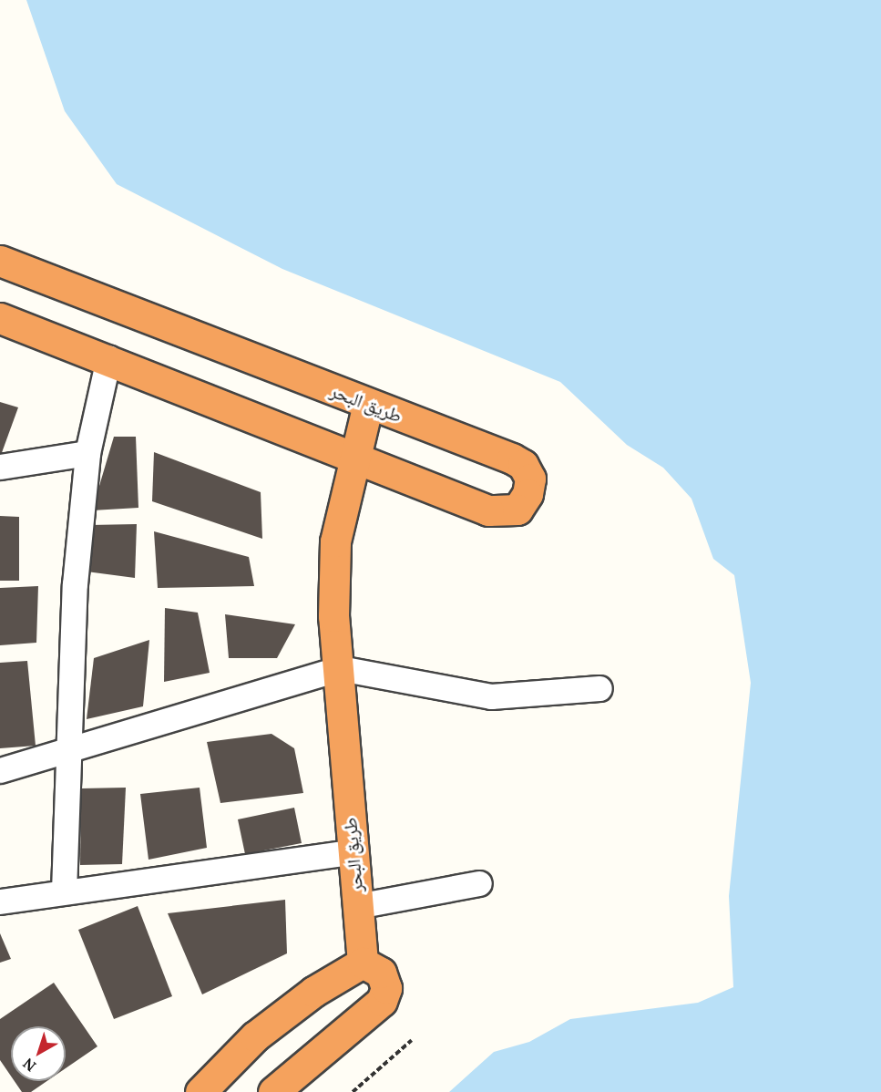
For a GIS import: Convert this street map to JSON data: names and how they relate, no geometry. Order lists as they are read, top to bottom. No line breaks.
{"streets":{"highway":["طريق البحر"]},"north":"bottom left"}
